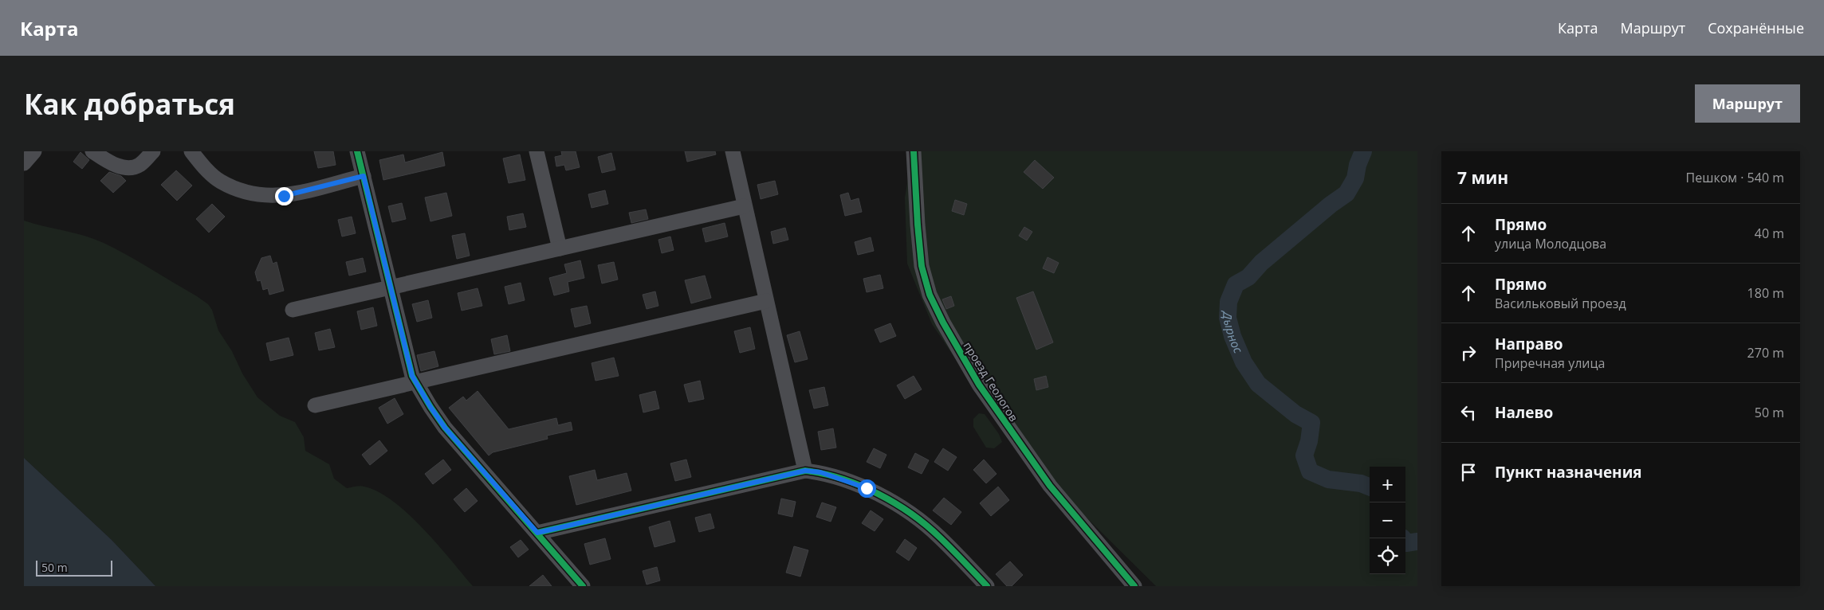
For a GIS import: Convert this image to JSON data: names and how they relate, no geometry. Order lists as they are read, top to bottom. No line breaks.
{"streets":{"street":["проезд Геологов"]},"water":["Дырнос"],"scale_bar":"50 m","page":{"header":"Карта","nav":["Карта","Маршрут","Сохранённые"],"buttons":"Маршрут","title":"Как добраться","heading":["7 мин","Пешком · 540 m"],"list":[["Прямо","улица Молодцова","40 m"],["Прямо","Васильковый проезд","180 m"],["Направо","Приречная улица","270 m"],["Налево","50 m"],"Пункт назначения"],"map_buttons":["+","−"],"scale":"50 m"}}
